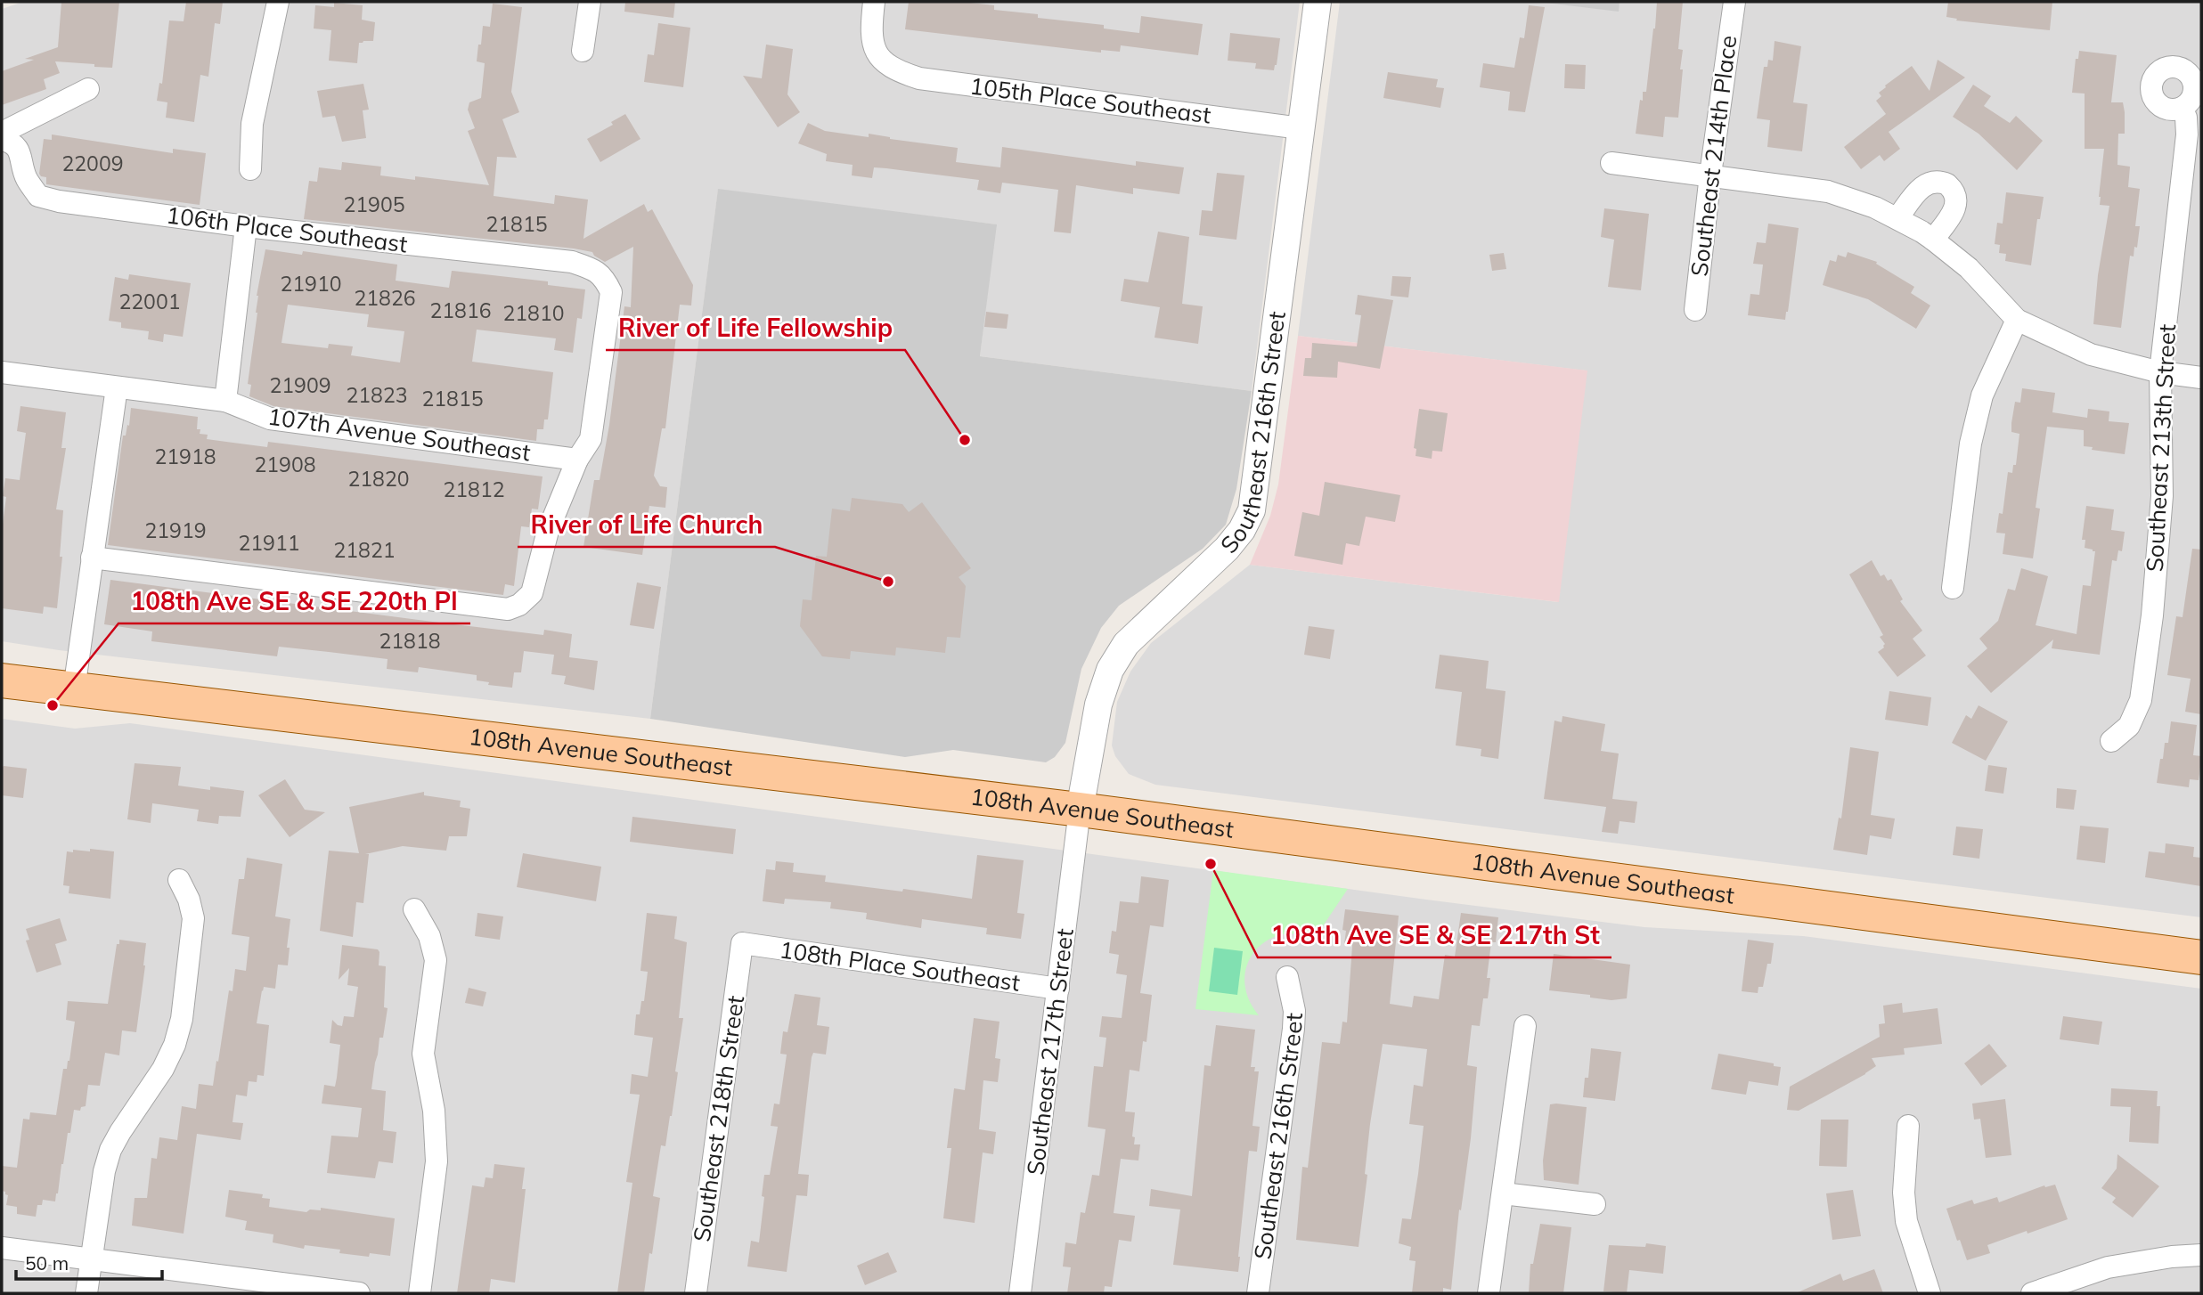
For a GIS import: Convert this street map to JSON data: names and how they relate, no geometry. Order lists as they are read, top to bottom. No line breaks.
{"streets":{"main road":["108th Avenue Southeast"],"street":["105th Place Southeast","Southeast 214th Place","106th Place Southeast","Southeast 216th Street","107th Avenue Southeast","Southeast 213th Street","108th Place Southeast","Southeast 217th Street","Southeast 218th Street"]},"crossings":[["105th Place Southeast","Southeast 216th Street"],["106th Place Southeast","107th Avenue Southeast"],["Southeast 216th Street","108th Avenue Southeast"],["Southeast 216th Street","Southeast 217th Street"],["108th Avenue Southeast","Southeast 217th Street"],["108th Place Southeast","Southeast 217th Street"],["108th Place Southeast","Southeast 218th Street"]],"places":["River of Life Fellowship","River of Life Church","108th Ave SE & SE 220th Pl","108th Ave SE & SE 217th St"],"house_numbers":["22009","21905","21815","21910","21826","22001","21816","21810","21909","21823","21815","21918","21908","21820","21812","21919","21911","21821","21818"],"scale_bar":"50 m"}
